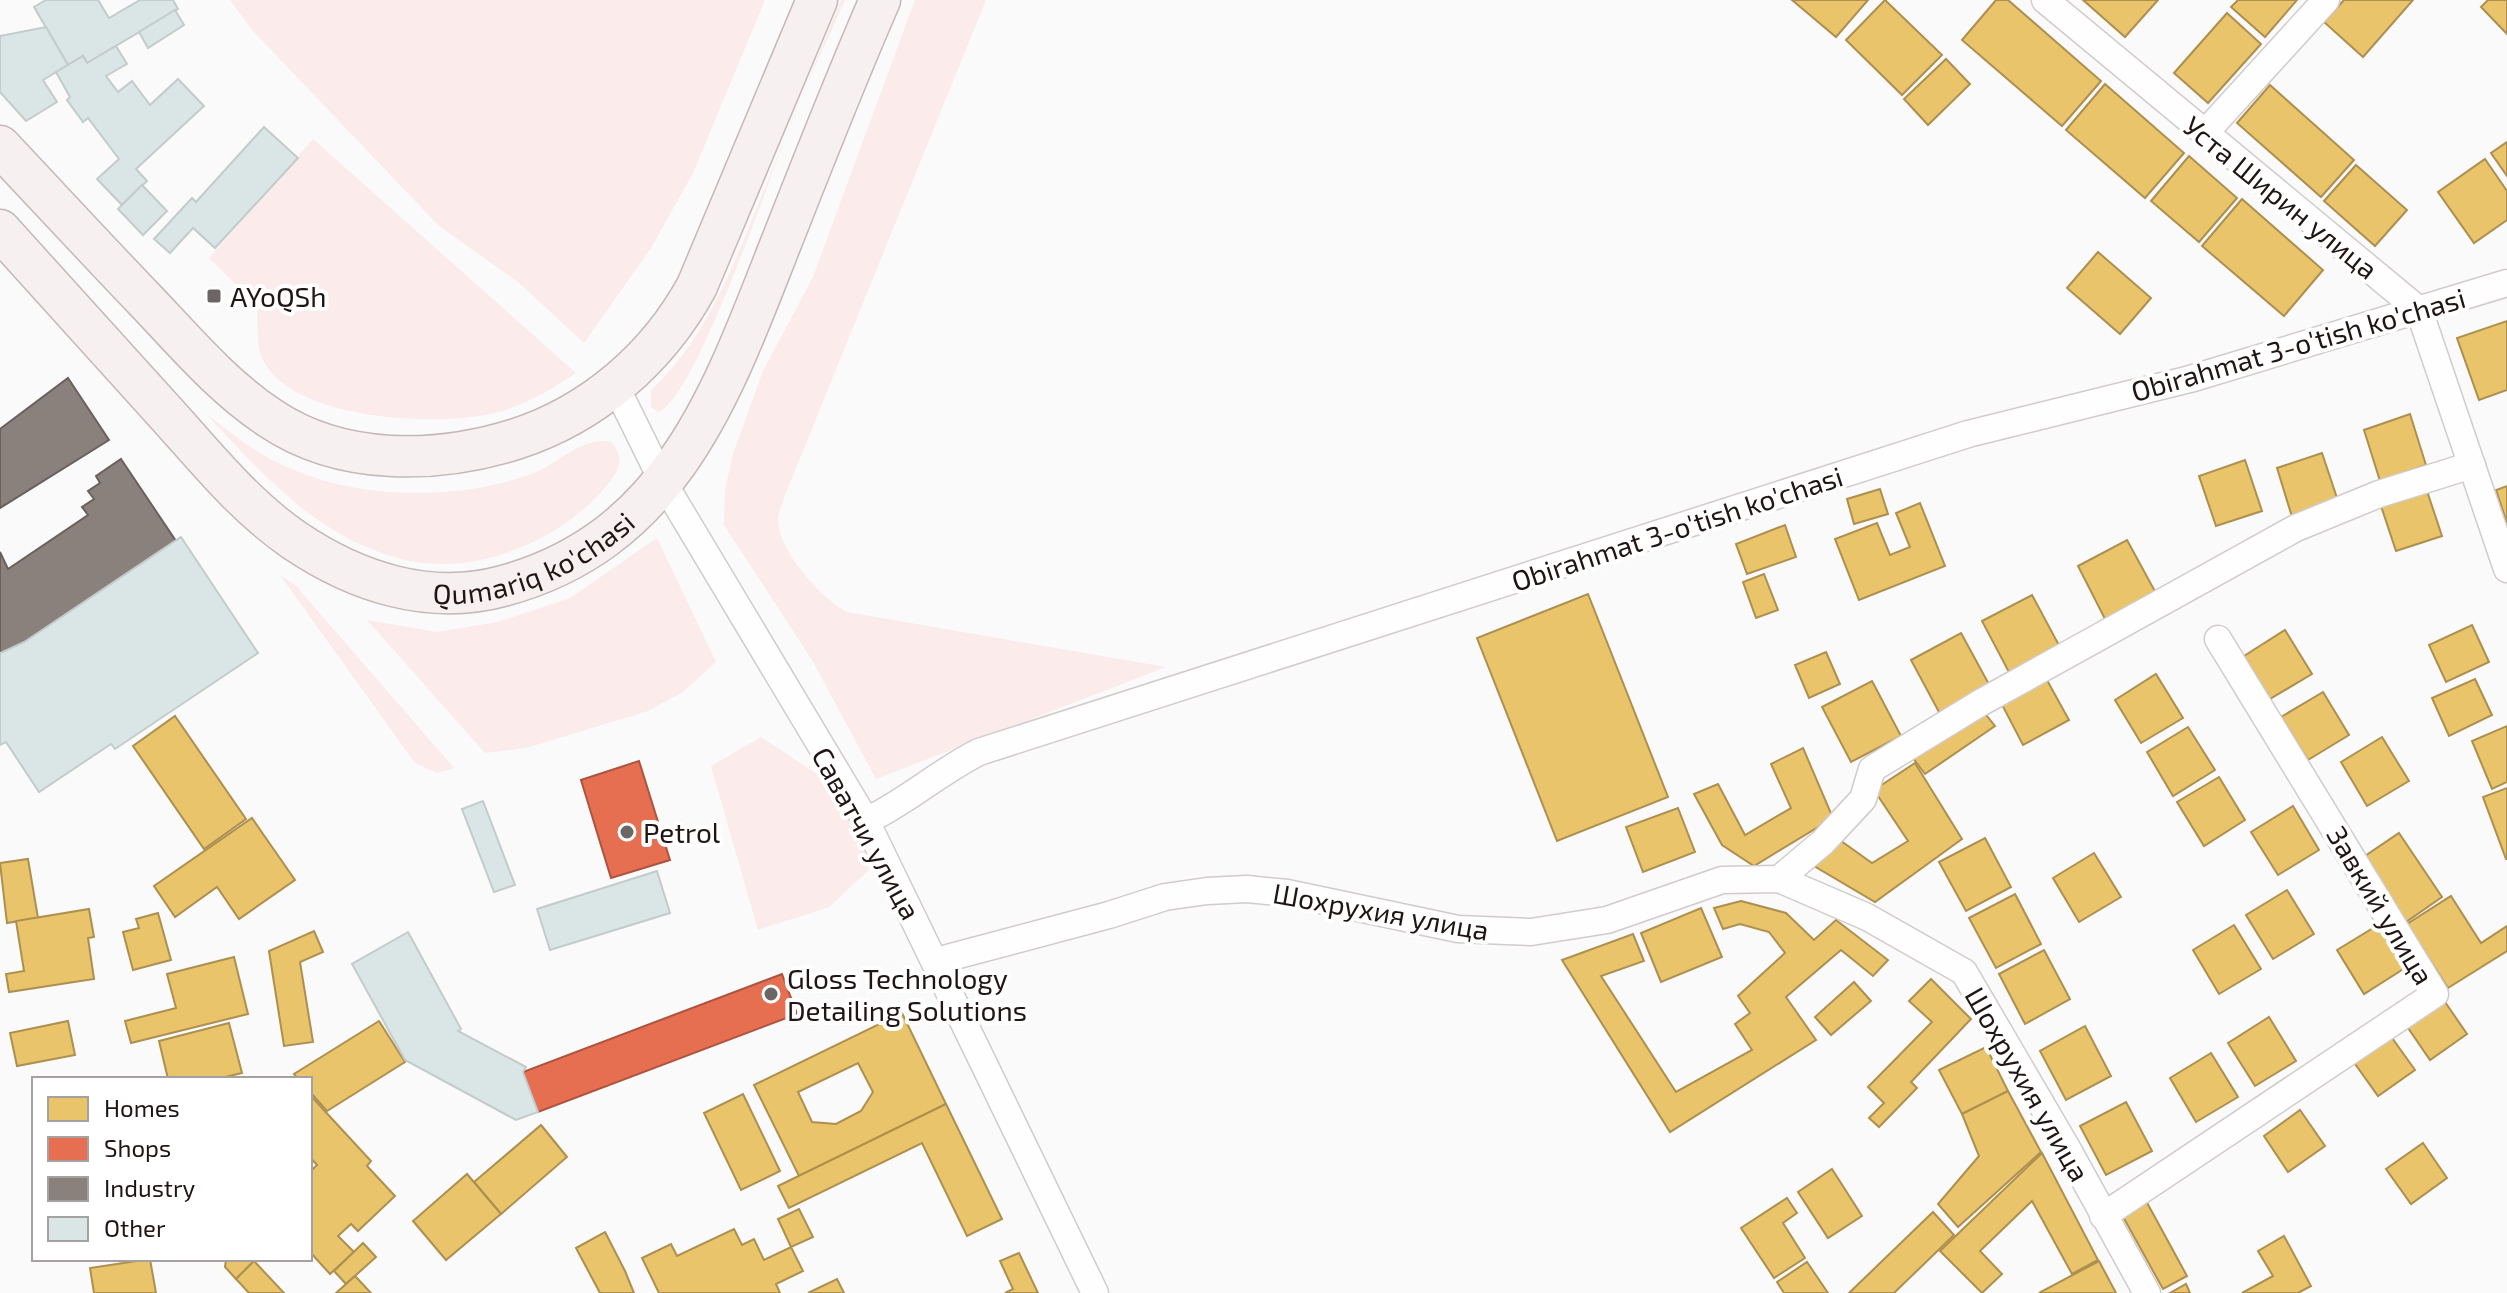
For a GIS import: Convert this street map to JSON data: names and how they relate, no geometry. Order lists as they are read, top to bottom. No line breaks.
{"streets":{"main road":["Qumariq ko'chasi"],"street":["Уста Ширин улица","Obirahmat 3-o'tish ko'chasi","Саватчи улица","Завкий улица","Шохрухия улица"]},"crossings":[["Уста Ширин улица","Obirahmat 3-o'tish ko'chasi"],["Obirahmat 3-o'tish ko'chasi","Саватчи улица"],["Qumariq ko'chasi","Саватчи улица"],["Саватчи улица","Шохрухия улица"],["Завкий улица","Шохрухия улица"]],"places":{"transit":["AYoQSh"],"other":["Petrol","Gloss Technology Detailing Solutions"]},"legend":["Homes","Shops","Industry","Other"]}
